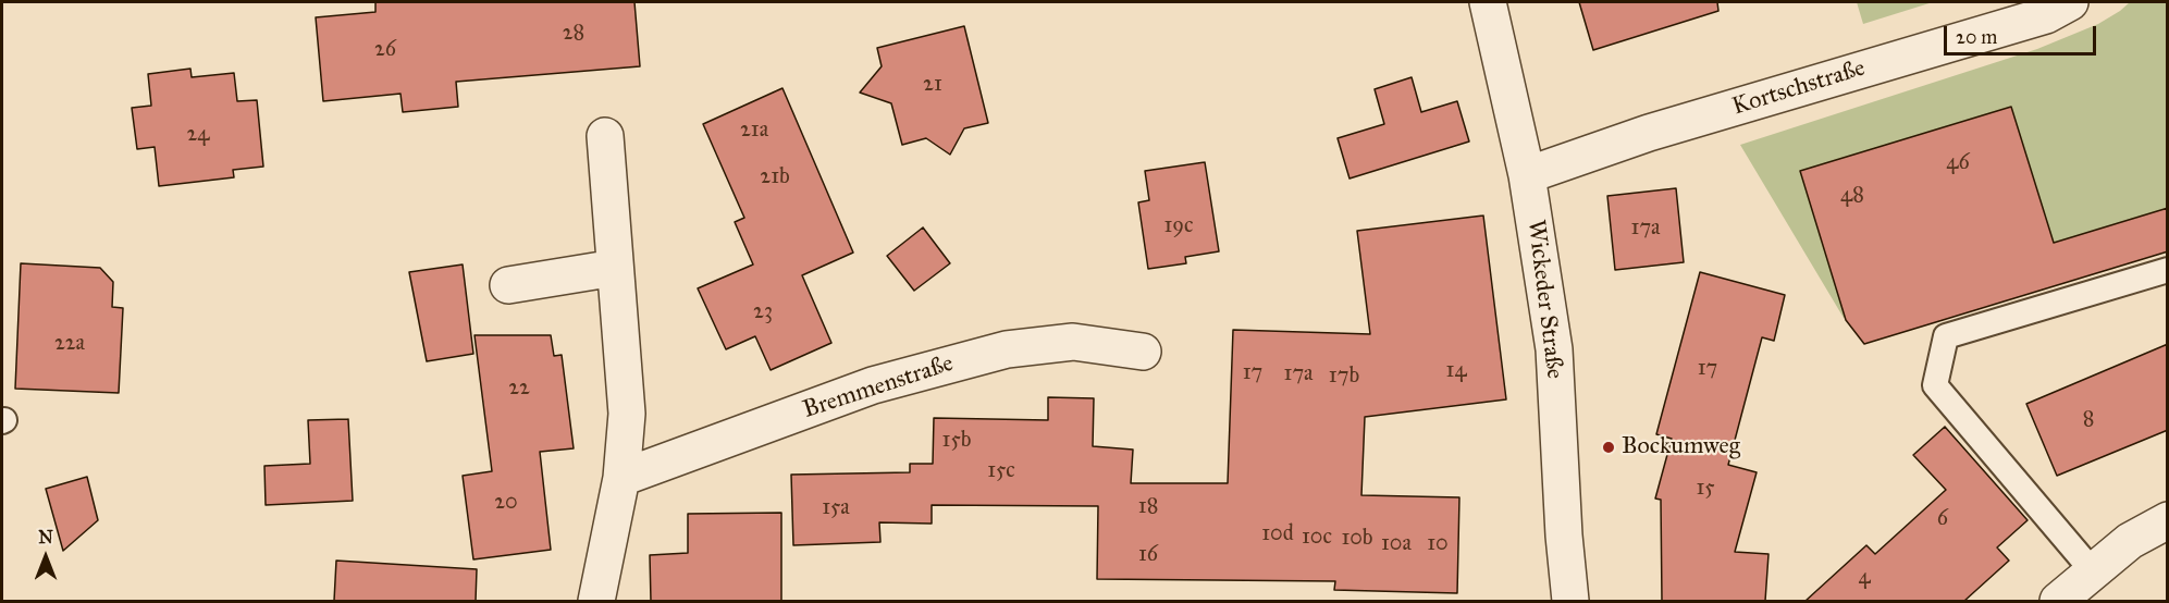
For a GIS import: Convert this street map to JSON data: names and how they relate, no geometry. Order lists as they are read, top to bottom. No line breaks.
{"streets":{"street":["Kortschstraße","Wickeder Straße","Bremmenstraße"]},"crossings":[["Kortschstraße","Wickeder Straße"]],"places":["Bockumweg"],"house_numbers":["28","26","21","21a","24","46","21b","48","19c","17a","23","22a","17","14","17","17a","17b","22","8","15b","15c","15","20","18","15a","6","10d","10c","10b","10a","10","16","4"],"scale_bar":"20 m","north":"top"}
